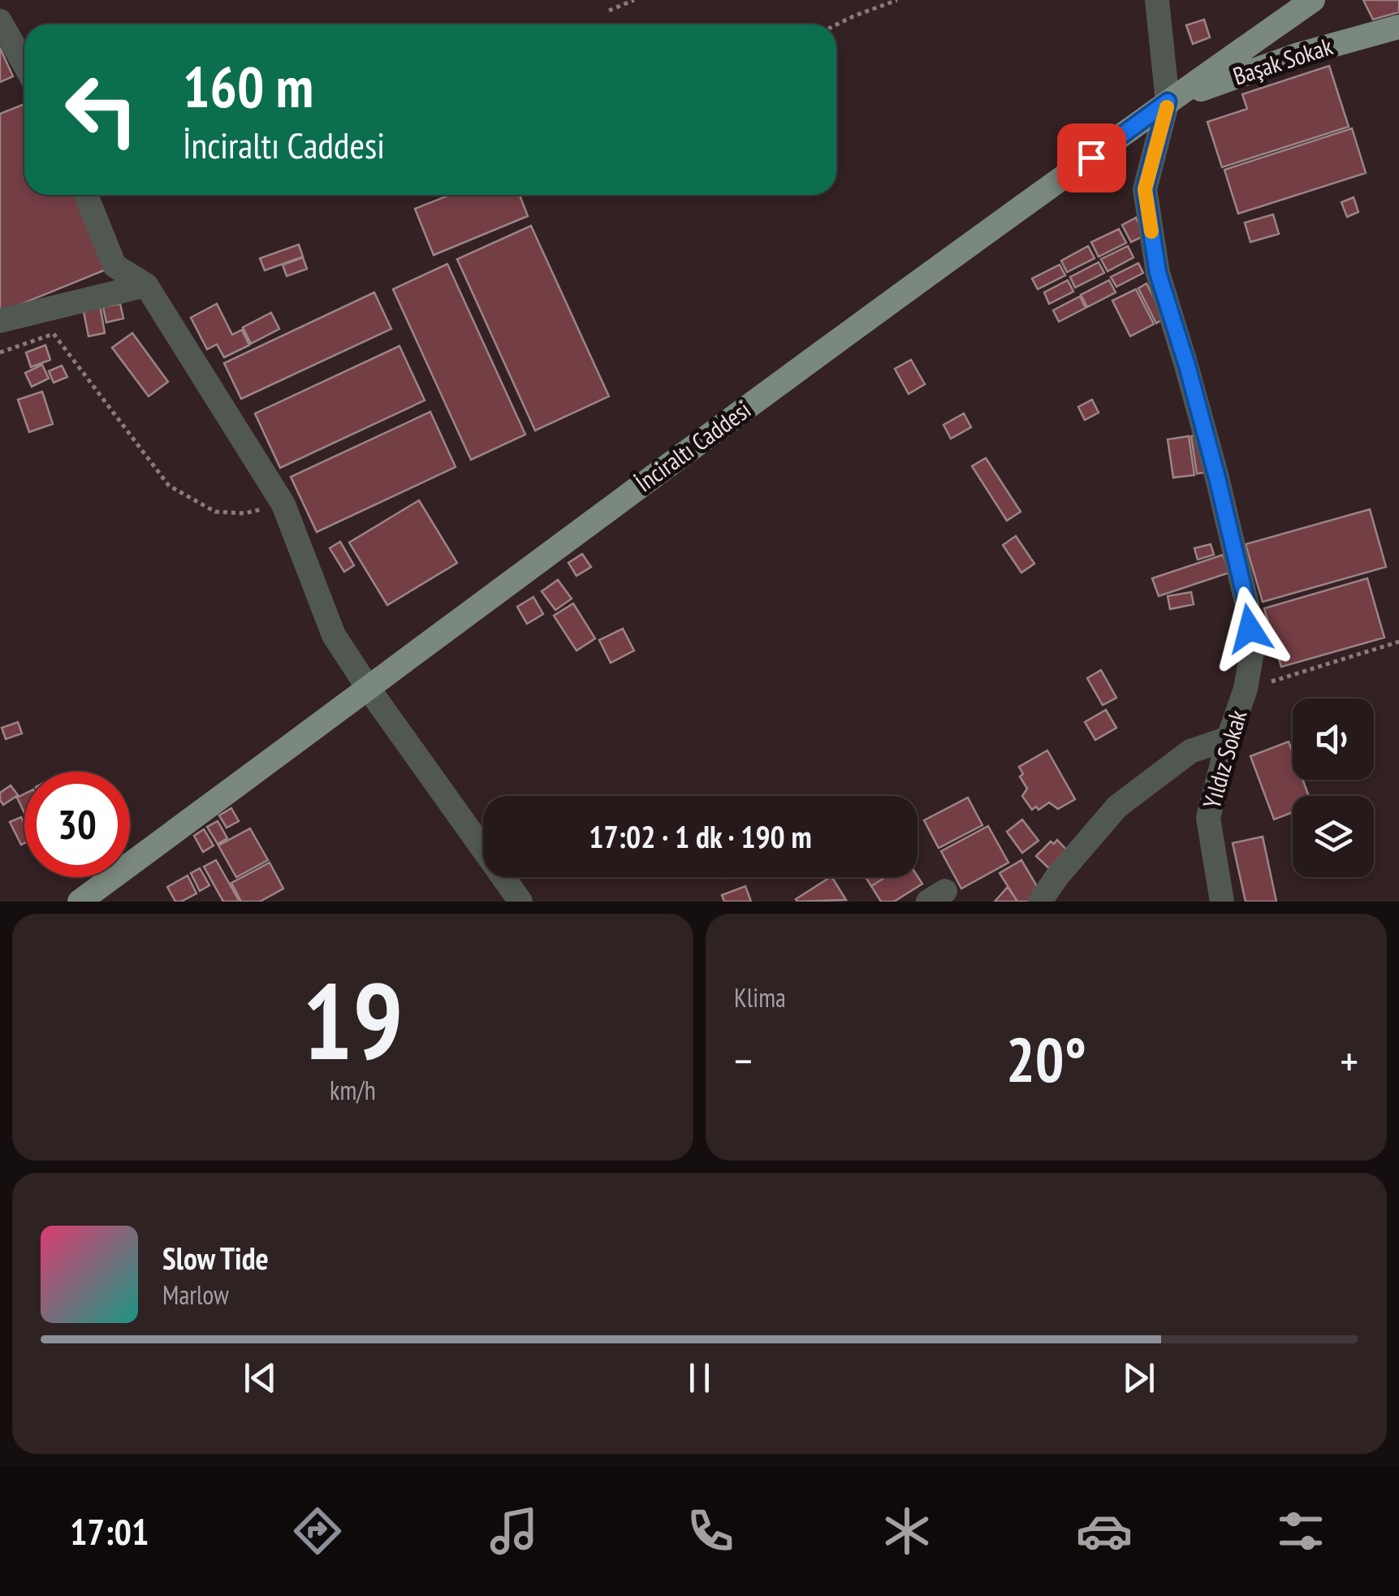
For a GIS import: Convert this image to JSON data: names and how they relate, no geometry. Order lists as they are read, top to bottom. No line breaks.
{"streets":{"main road":["Başak Sokak","İnciraltı Caddesi"],"street":["Yıldız Sokak"]},"crossings":[["Başak Sokak","İnciraltı Caddesi"],["Başak Sokak","Yıldız Sokak"],["İnciraltı Caddesi","Yıldız Sokak"]],"page":{"turn":["160 m","İnciraltı Caddesi"],"limit":"30","trip":"17:02 · 1 dk · 190 m","tile":[["19","km/h"],"Klima"],"heat":["−","20°","+"],"song":["Slow Tide","Marlow"],"tabs":"17:01"}}
